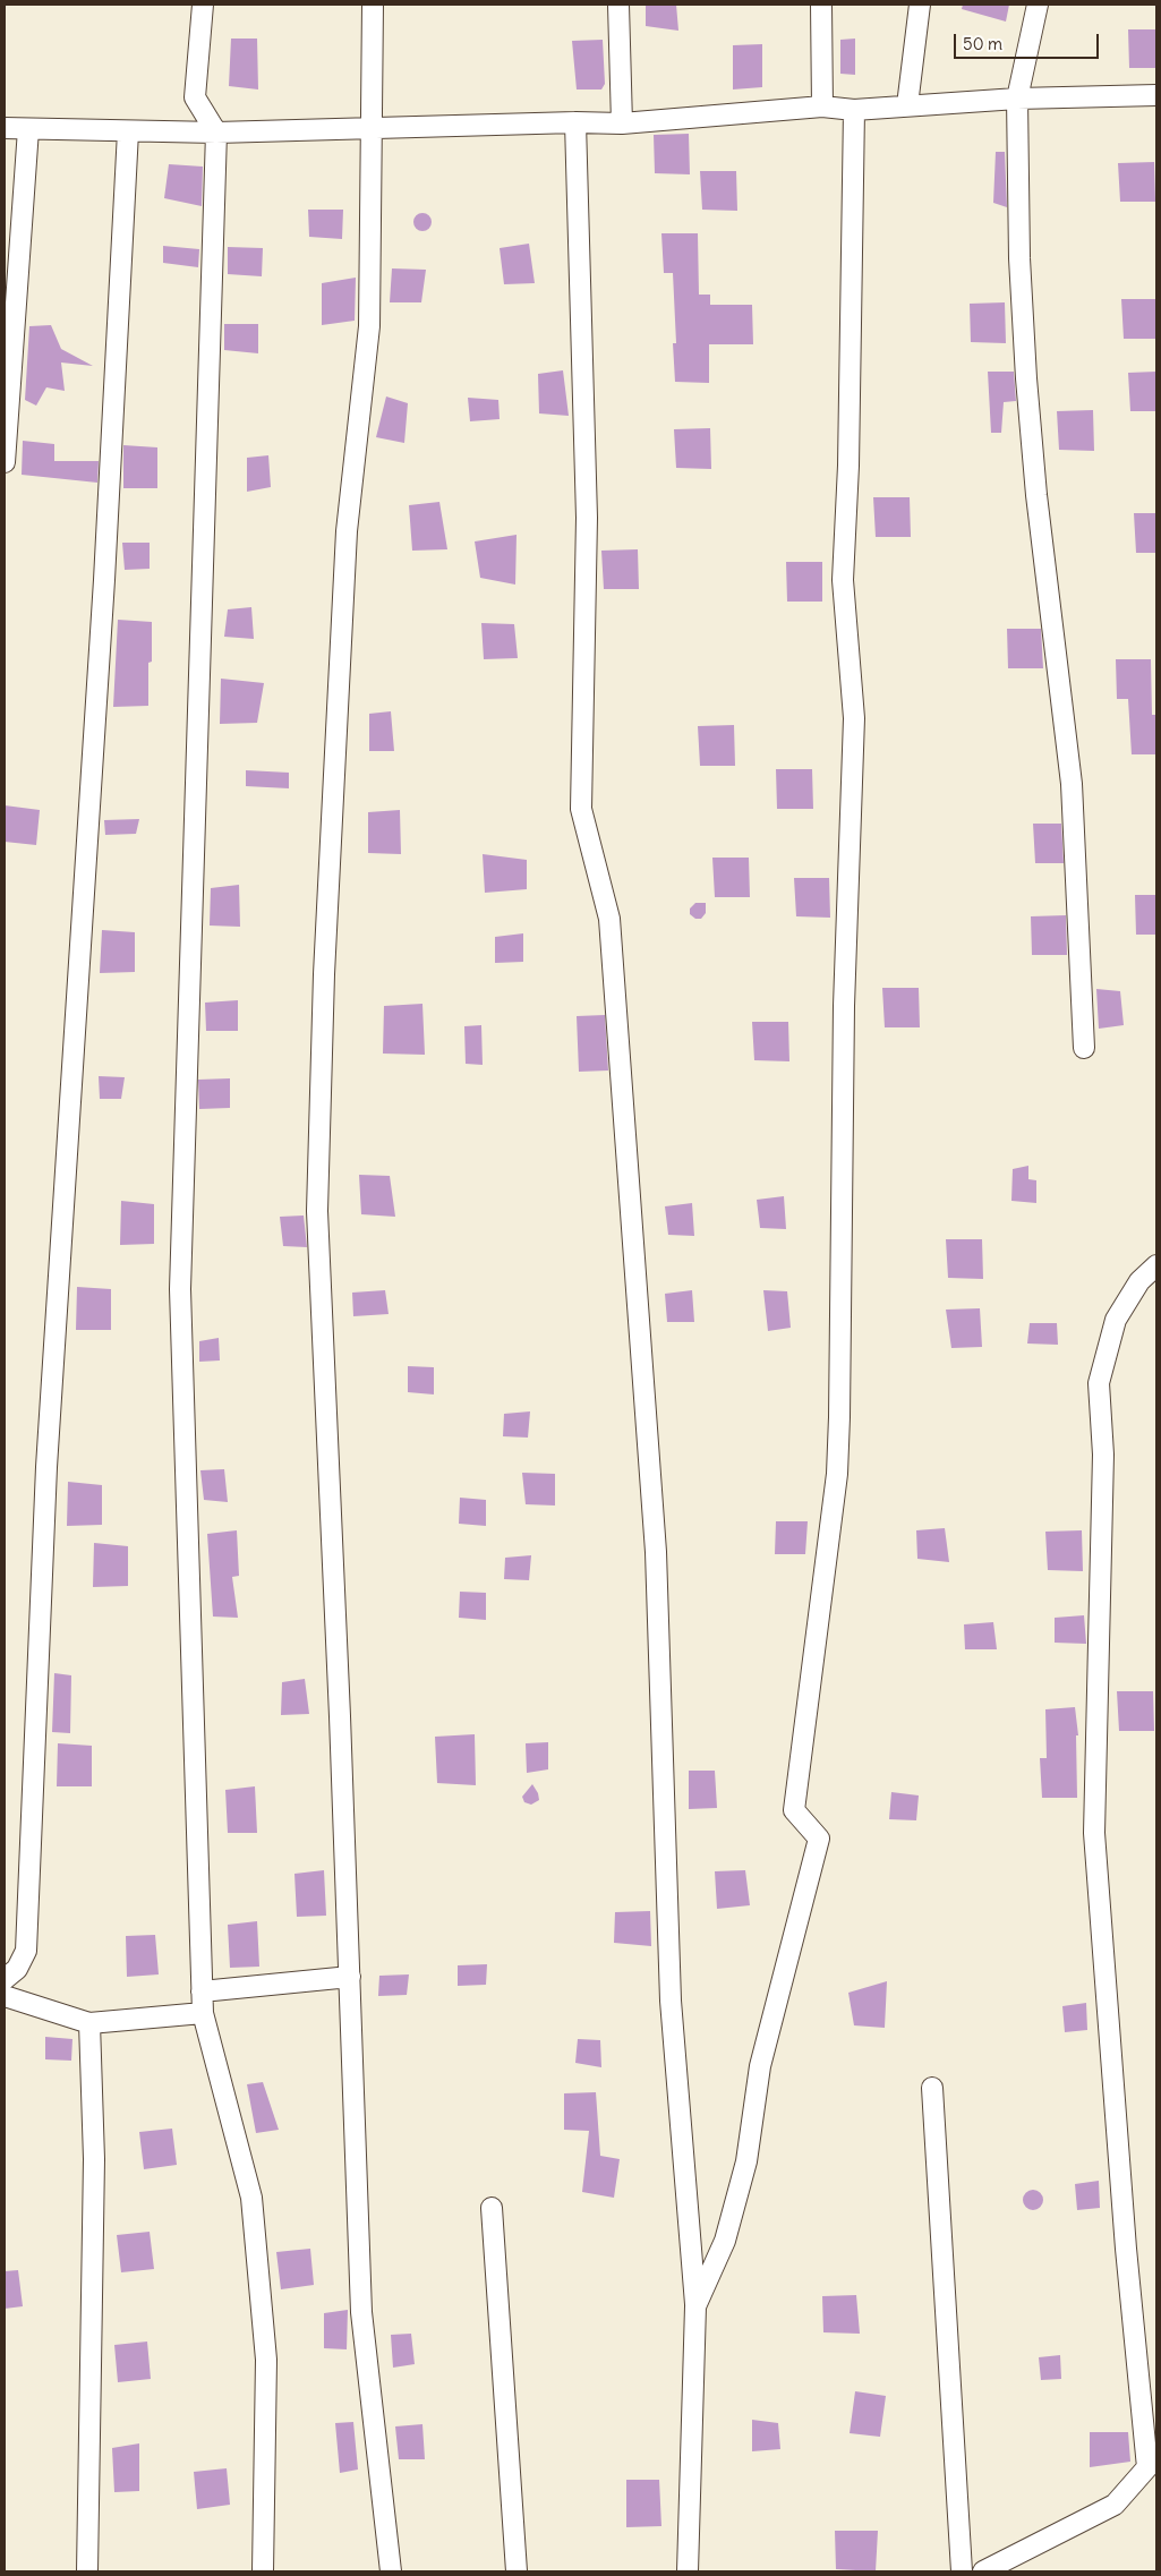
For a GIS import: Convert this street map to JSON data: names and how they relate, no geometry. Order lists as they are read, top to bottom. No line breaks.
{"scale_bar":"50 m"}
